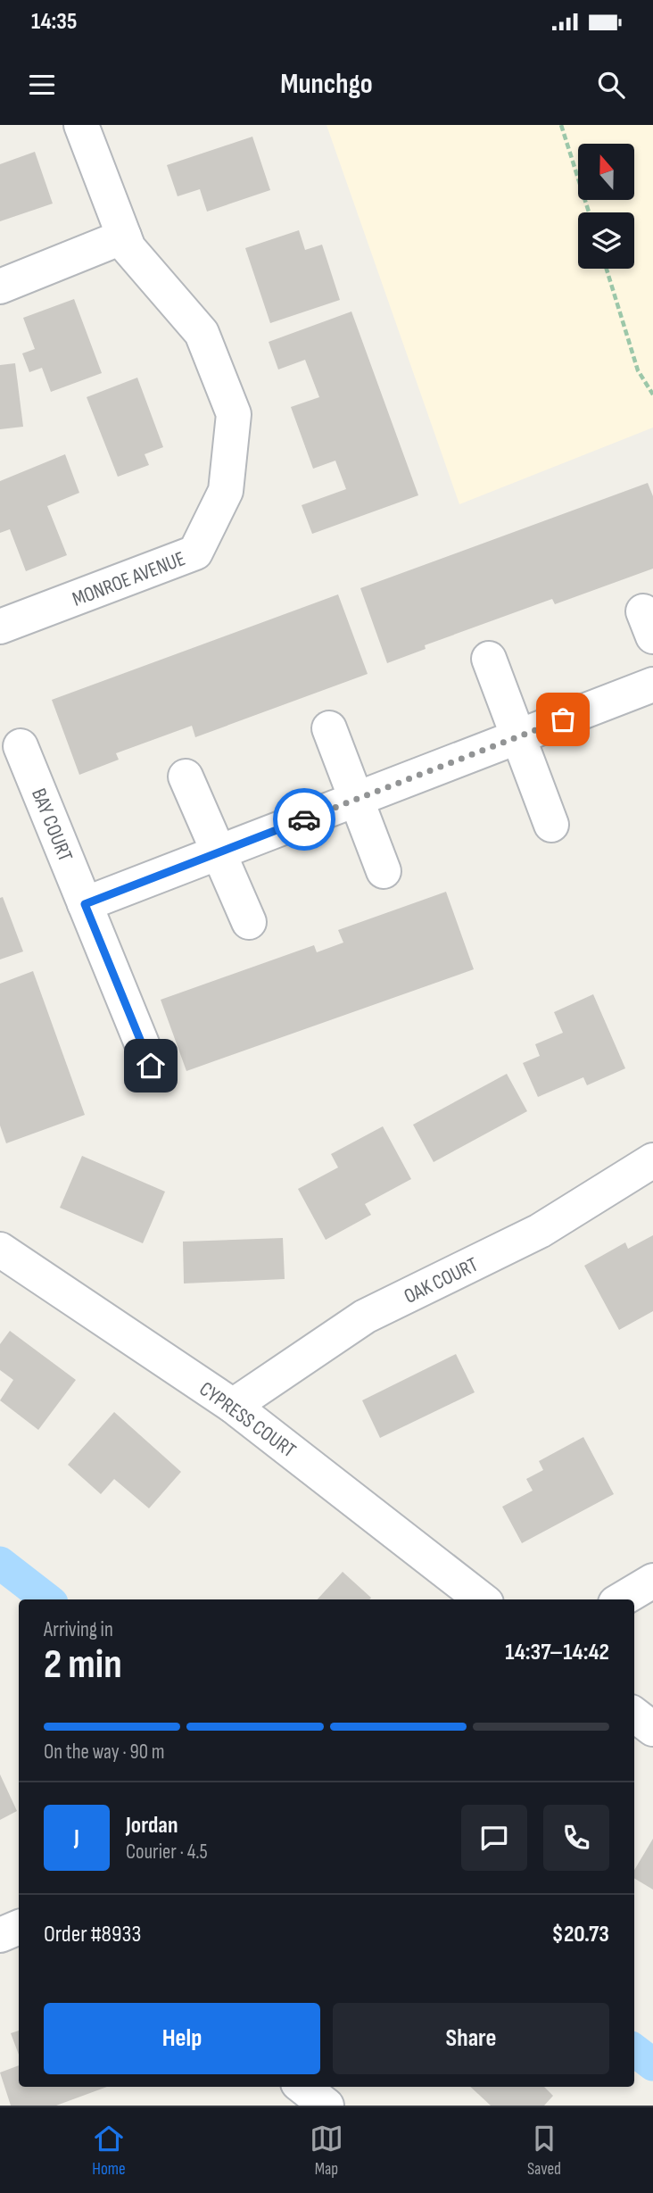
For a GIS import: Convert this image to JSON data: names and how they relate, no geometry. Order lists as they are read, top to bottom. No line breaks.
{"streets":{"street":["MONROE AVENUE","BAY COURT","OAK COURT","CYPRESS COURT"]},"crossings":[["OAK COURT","CYPRESS COURT"]],"north":"top","page":{"status":"14:35","header":"Munchgo","heading":["2 min","Arriving in","14:37–14:42"],"panel":["Jordan","Courier · 4.5","Order #8933","$20.73"],"bar":"On the way · 90 m","round":"J","buttons":["Help","Share"],"tabs":["Home","Map","Saved"]}}
